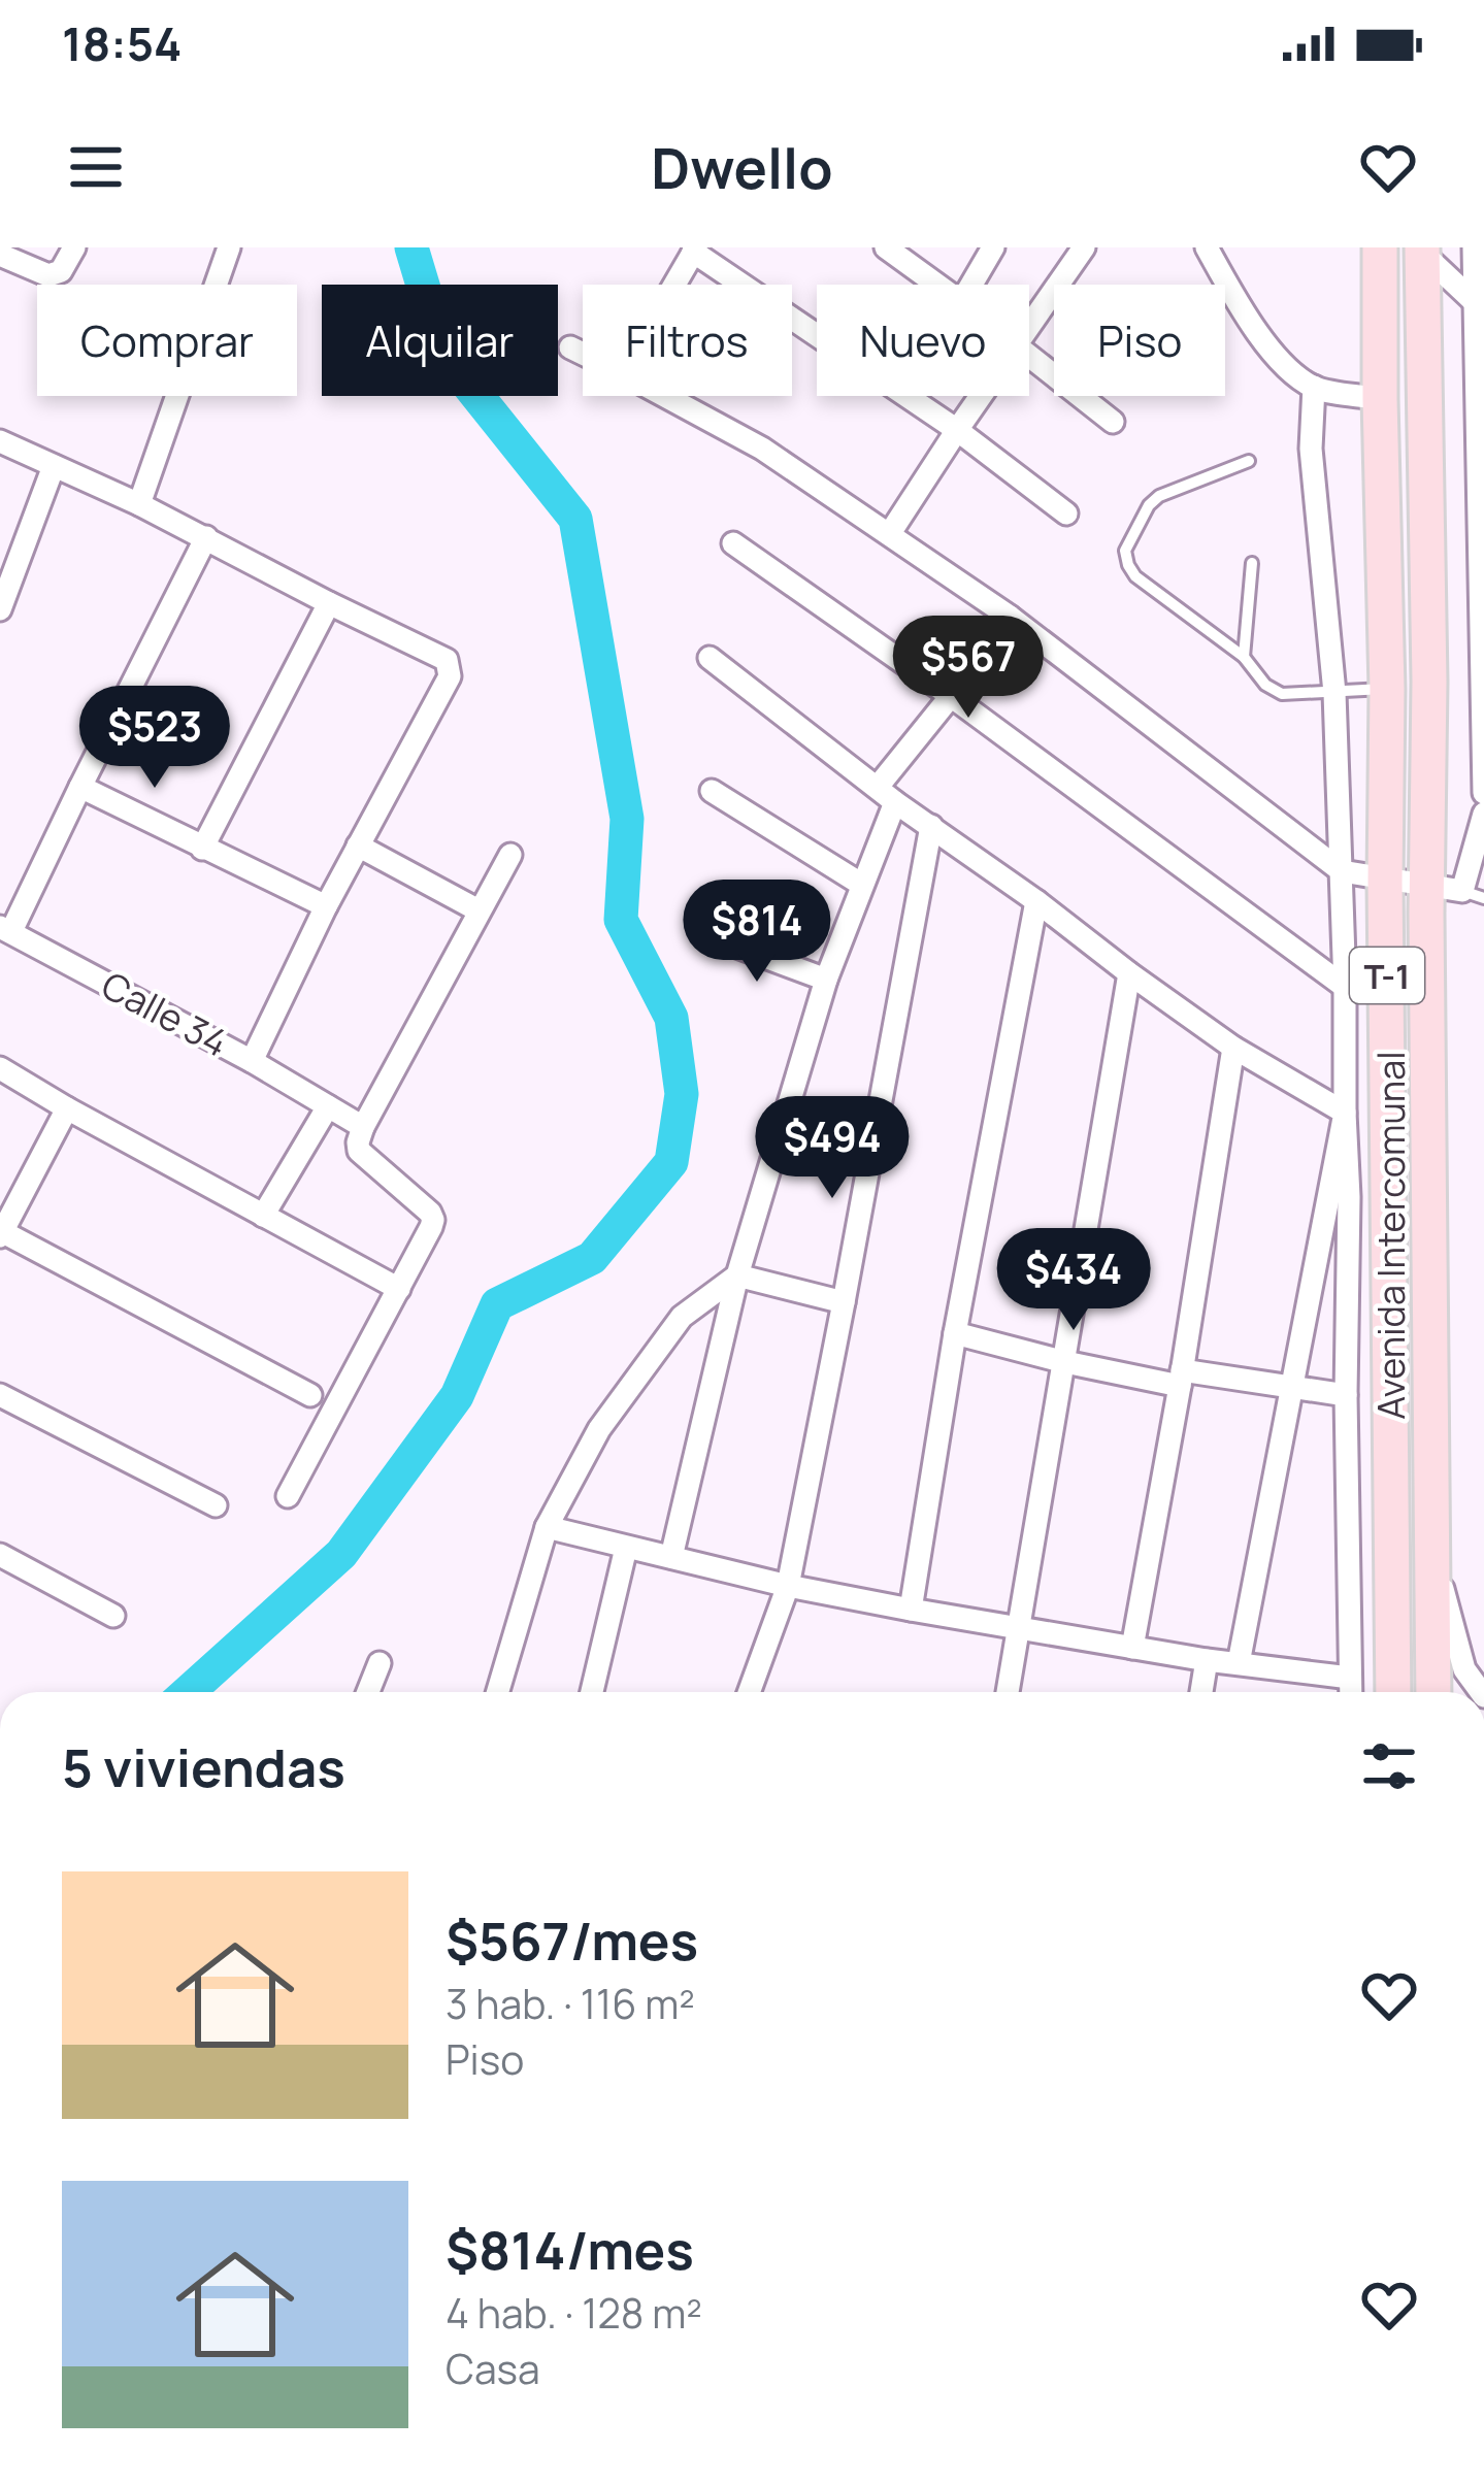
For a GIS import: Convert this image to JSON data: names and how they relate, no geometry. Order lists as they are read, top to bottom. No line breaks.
{"streets":{"main road":["T-1","Avenida Intercomunal"],"street":["Calle 34"]},"page":{"status":"18:54","header":"Dwello","chip":["Comprar","Alquilar","Filtros","Nuevo","Piso"],"price":["$567","$523","$814","$494","$434"],"heading":"5 viviendas","list":[{"name":"$567/mes","note":"3 hab. · 116 m² · Piso"},{"name":"$814/mes","note":"4 hab. · 128 m² · Casa"}]}}
